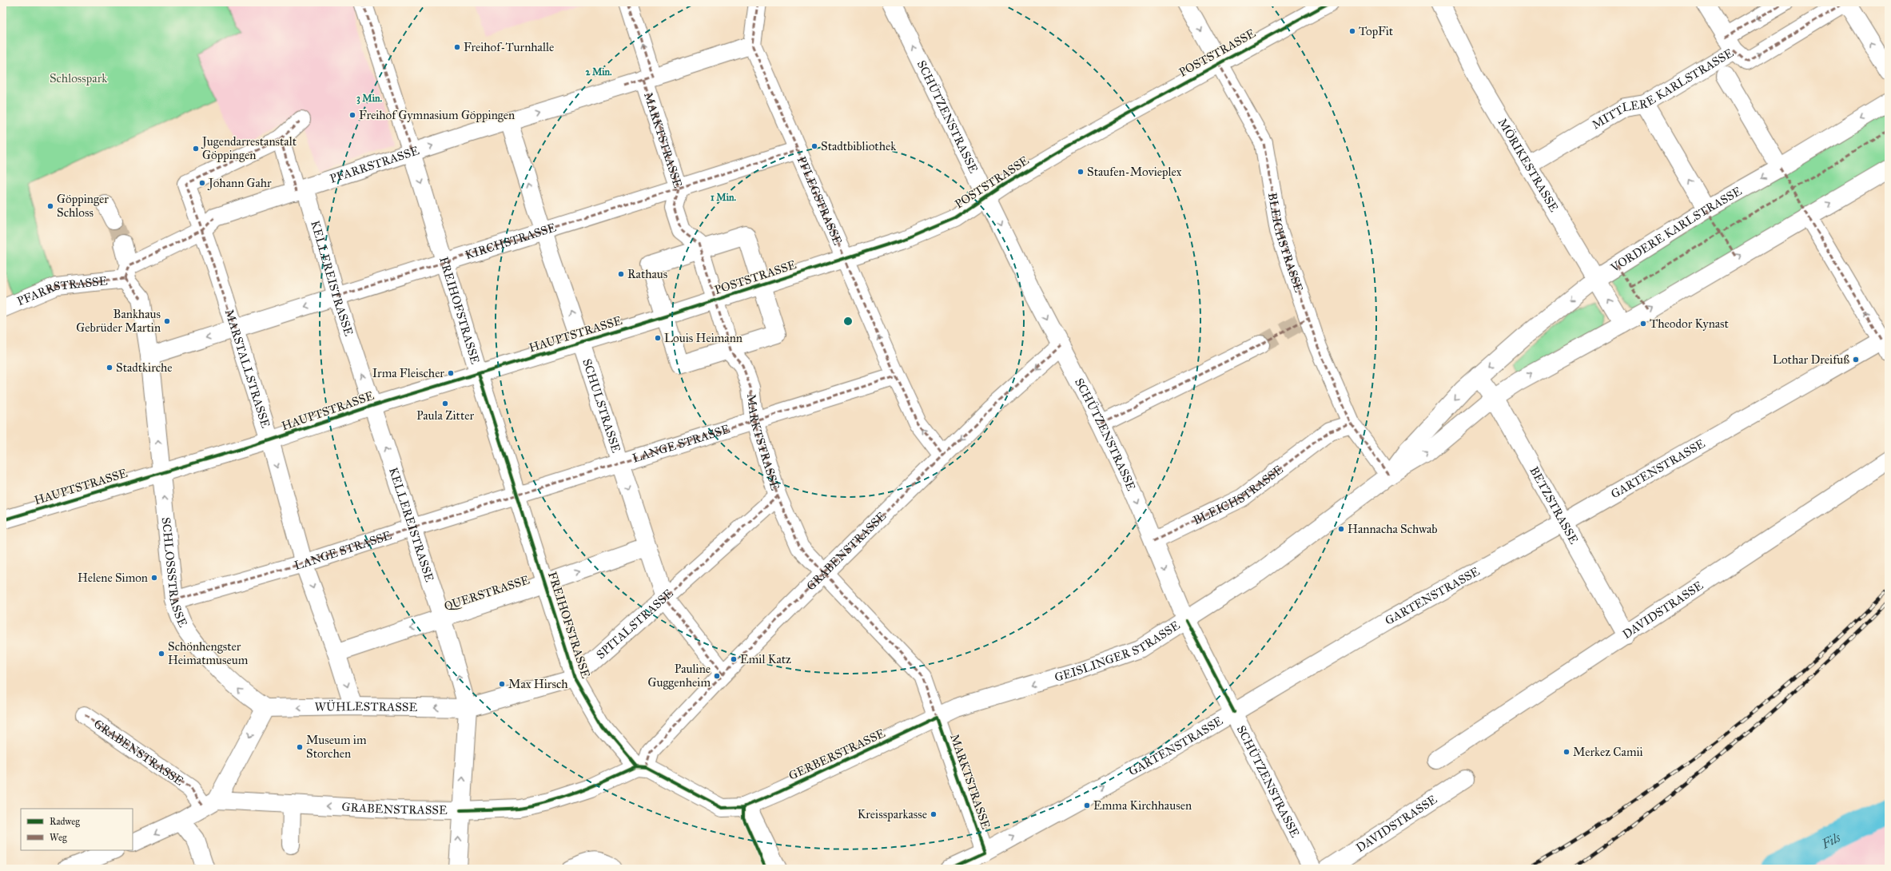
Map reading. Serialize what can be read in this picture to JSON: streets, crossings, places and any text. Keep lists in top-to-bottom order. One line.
{"streets":{"street":["POSTSTRASSE","MITTLERE KARLSTRASSE","SCHÜTZENSTRASSE","MARKTSTRASSE","PFARRSTRASSE","MÖRIKESTRASSE","PFLEGSTRASSE","VORDERE KARLSTRASSE","KIRCHSTRASSE","BLEICHSTRASSE","KELLEREISTRASSE","FREIHOFSTRASSE","HAUPTSTRASSE","MARSTALLSTRASSE","SCHULSTRASSE","LANGE STRASSE","GARTENSTRASSE","BETZSTRASSE","GRABENSTRASSE","SCHLOSSSTRASSE","QUERSTRASSE","DAVIDSTRASSE","SPITALSTRASSE","GEISLINGER STRASSE","WÜHLESTRASSE","GERBERSTRASSE"]},"crossings":[["POSTSTRASSE","SCHÜTZENSTRASSE"],["POSTSTRASSE","MARKTSTRASSE"],["POSTSTRASSE","PFLEGSTRASSE"],["POSTSTRASSE","BLEICHSTRASSE"],["POSTSTRASSE","HAUPTSTRASSE"],["MITTLERE KARLSTRASSE","MÖRIKESTRASSE"],["SCHÜTZENSTRASSE","BLEICHSTRASSE"],["SCHÜTZENSTRASSE","GARTENSTRASSE"],["SCHÜTZENSTRASSE","GRABENSTRASSE"],["SCHÜTZENSTRASSE","GEISLINGER STRASSE"],["MARKTSTRASSE","PFARRSTRASSE"],["MARKTSTRASSE","KIRCHSTRASSE"],["MARKTSTRASSE","LANGE STRASSE"],["MARKTSTRASSE","GARTENSTRASSE"],["MARKTSTRASSE","GRABENSTRASSE"],["MARKTSTRASSE","SPITALSTRASSE"],["MARKTSTRASSE","GEISLINGER STRASSE"],["MARKTSTRASSE","GERBERSTRASSE"],["PFARRSTRASSE","PFLEGSTRASSE"],["PFARRSTRASSE","KELLEREISTRASSE"],["PFARRSTRASSE","FREIHOFSTRASSE"],["PFARRSTRASSE","MARSTALLSTRASSE"],["PFARRSTRASSE","SCHULSTRASSE"],["PFARRSTRASSE","SCHLOSSSTRASSE"],["MÖRIKESTRASSE","VORDERE KARLSTRASSE"],["PFLEGSTRASSE","KIRCHSTRASSE"],["PFLEGSTRASSE","LANGE STRASSE"],["PFLEGSTRASSE","GRABENSTRASSE"],["VORDERE KARLSTRASSE","BETZSTRASSE"],["VORDERE KARLSTRASSE","GEISLINGER STRASSE"],["KIRCHSTRASSE","KELLEREISTRASSE"],["KIRCHSTRASSE","FREIHOFSTRASSE"],["KIRCHSTRASSE","MARSTALLSTRASSE"],["KIRCHSTRASSE","SCHULSTRASSE"],["KIRCHSTRASSE","SCHLOSSSTRASSE"],["BLEICHSTRASSE","GEISLINGER STRASSE"],["KELLEREISTRASSE","HAUPTSTRASSE"],["KELLEREISTRASSE","LANGE STRASSE"],["KELLEREISTRASSE","GRABENSTRASSE"],["KELLEREISTRASSE","QUERSTRASSE"],["KELLEREISTRASSE","SPITALSTRASSE"],["KELLEREISTRASSE","WÜHLESTRASSE"],["FREIHOFSTRASSE","HAUPTSTRASSE"],["FREIHOFSTRASSE","LANGE STRASSE"],["FREIHOFSTRASSE","GRABENSTRASSE"],["FREIHOFSTRASSE","QUERSTRASSE"],["FREIHOFSTRASSE","SPITALSTRASSE"],["FREIHOFSTRASSE","GERBERSTRASSE"],["HAUPTSTRASSE","MARSTALLSTRASSE"],["HAUPTSTRASSE","SCHULSTRASSE"],["HAUPTSTRASSE","SCHLOSSSTRASSE"],["MARSTALLSTRASSE","LANGE STRASSE"],["MARSTALLSTRASSE","QUERSTRASSE"],["MARSTALLSTRASSE","WÜHLESTRASSE"],["SCHULSTRASSE","LANGE STRASSE"],["SCHULSTRASSE","GRABENSTRASSE"],["SCHULSTRASSE","QUERSTRASSE"],["SCHULSTRASSE","SPITALSTRASSE"],["LANGE STRASSE","SCHLOSSSTRASSE"],["GARTENSTRASSE","BETZSTRASSE"],["BETZSTRASSE","DAVIDSTRASSE"],["BETZSTRASSE","GEISLINGER STRASSE"],["SCHLOSSSTRASSE","WÜHLESTRASSE"],["SPITALSTRASSE","WÜHLESTRASSE"],["GEISLINGER STRASSE","GERBERSTRASSE"]],"one_way":["PFLEGSTRASSE","KELLEREISTRASSE","MARSTALLSTRASSE","SCHLOSSSTRASSE","WÜHLESTRASSE"],"water":["Fils"],"parks":["Schlosspark"],"places":["TopFit","Freihof-Turnhalle","Freihof Gymnasium Göppingen","Stadtbibliothek","Jugendarrestanstalt Göppingen","Staufen-Movieplex","Johann Gahr","Göppinger Schloss","Rathaus","Bankhaus Gebrüder Martin","Theodor Kynast","Louis Heimann","Lothar Dreifuß","Stadtkirche","Irma Fleischer","Paula Zitter","Hannacha Schwab","Helene Simon","Schönhengster Heimatmuseum","Emil Katz","Pauline Guggenheim","Max Hirsch","Museum im Storchen","Merkez Camii","Emma Kirchhausen","Kreissparkasse"],"legend":["Radweg","Weg"],"rings":["2 Min.","3 Min.","1 Min."]}
